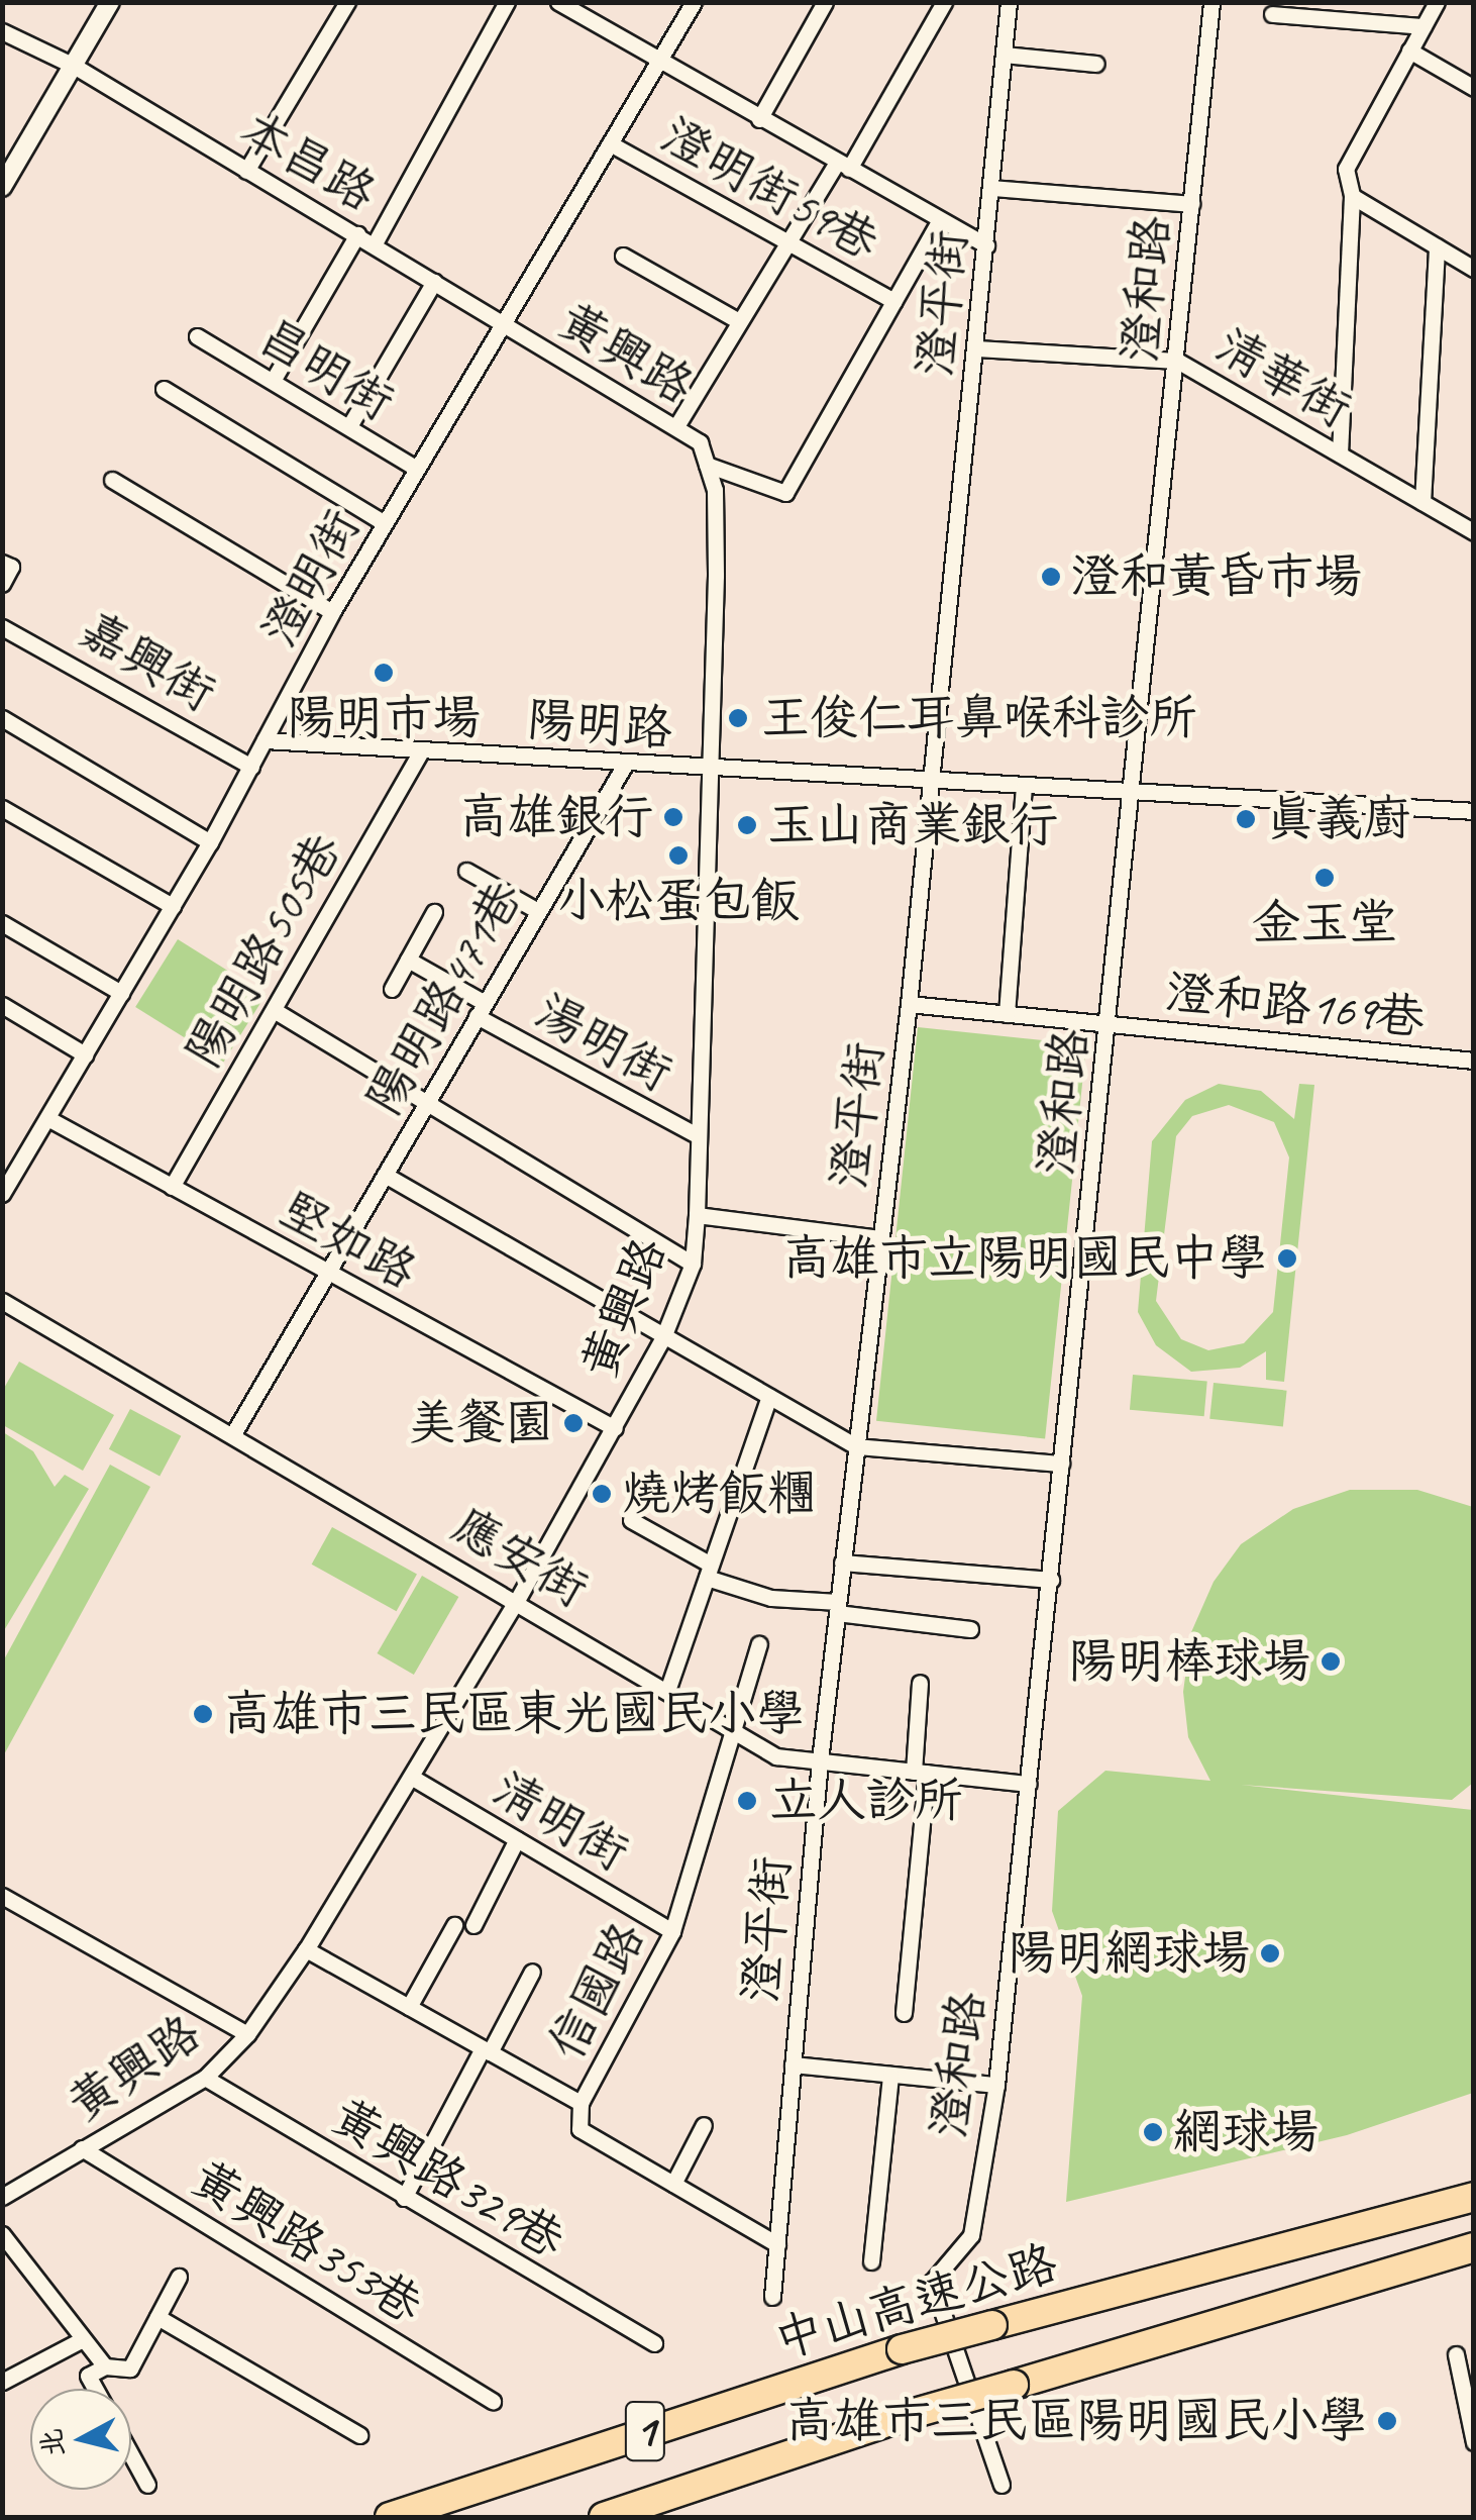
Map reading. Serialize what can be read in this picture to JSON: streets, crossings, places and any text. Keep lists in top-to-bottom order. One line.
{"streets":{"highway":["中山高速公路","1"],"street":["本昌路","澄明街59巷","澄和路","澄平街","黃興路","昌明街","清華街","澄明街","嘉興街","陽明路","陽明路505巷","陽明路471巷","澄和路169巷","湯明街","堅如路","應安街","清明街","信國路","黃興路329巷","黃興路353巷"]},"crossings":[["本昌路","黃興路"],["本昌路","澄明街"],["澄明街59巷","澄明街"],["澄和路","清華街"],["澄和路","陽明路"],["澄和路","澄和路169巷"],["澄和路","應安街"],["澄平街","清華街"],["澄平街","陽明路"],["澄平街","澄和路169巷"],["澄平街","應安街"],["黃興路","澄明街"],["黃興路","陽明路"],["黃興路","湯明街"],["黃興路","堅如路"],["黃興路","應安街"],["黃興路","清明街"],["黃興路","信國路"],["黃興路","黃興路329巷"],["黃興路","黃興路353巷"],["昌明街","澄明街"],["澄明街","嘉興街"],["澄明街","陽明路"],["澄明街","堅如路"],["陽明路","陽明路505巷"],["陽明路","陽明路471巷"],["陽明路505巷","堅如路"],["陽明路471巷","湯明街"],["陽明路471巷","堅如路"],["陽明路471巷","應安街"],["應安街","信國路"],["清明街","信國路"]],"places":["澄和黃昏市場","陽明市場","王俊仁耳鼻喉科診所","高雄銀行","真義廚","玉山商業銀行","小松蛋包飯","金玉堂","高雄市立陽明國民中學","美餐園","燒烤飯糰","陽明棒球場","高雄市三民區東光國民小學","立人診所","陽明網球場","網球場","高雄市三民區陽明國民小學"],"north":"left"}
